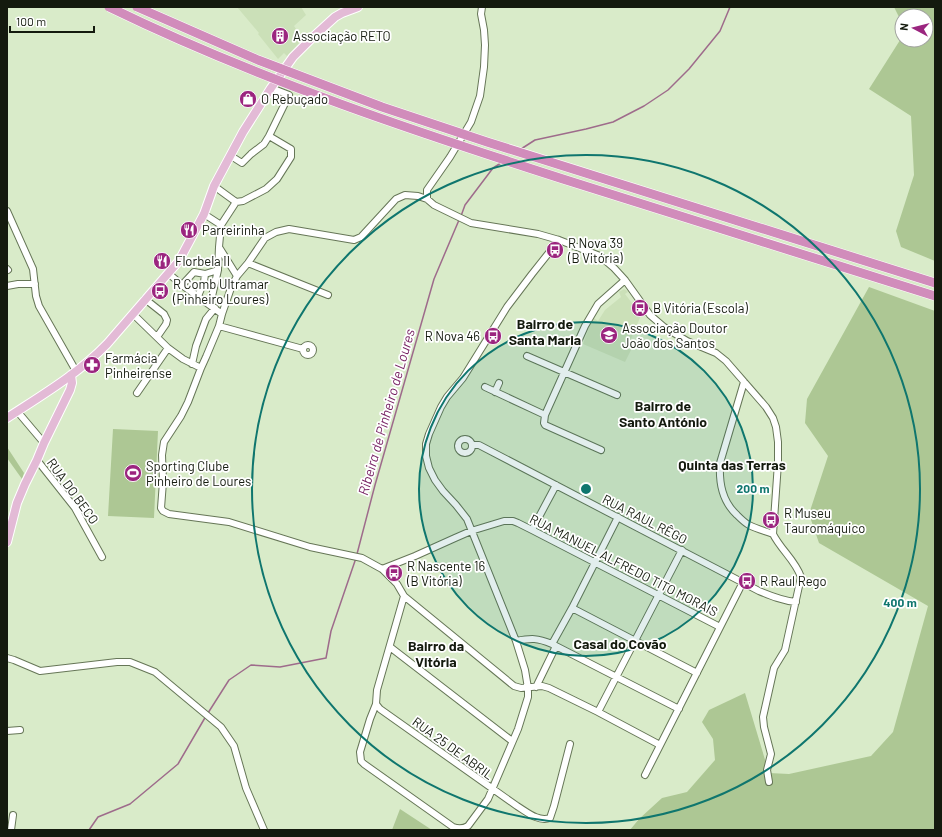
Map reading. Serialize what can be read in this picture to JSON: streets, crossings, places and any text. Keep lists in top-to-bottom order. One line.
{"streets":{"street":["RUA DO BECO","RUA RAUL RÊGO","RUA MANUEL ALFREDO TITO MORAIS","RUA 25 DE ABRIL"]},"districts":["Bairro de Santa Maria","Bairro de Santo António","Quinta das Terras","Casal do Covão","Bairro da Vitória"],"water":["Ribeira de Pinheiro de Loures"],"places":{"building":["Associação RETO"],"shop":["O Rebuçado"],"restaurant":["Parreirinha","Florbela II"],"bus stop":["R Nova 39 (B Vitória)","R Comb Ultramar (Pinheiro Loures)","B Vitória (Escola)","R Nova 46","R Museu Tauromáquico","R Nascente 16 (B Vitória)","R Raul Rego"],"school or university":["Associação Doutor João dos Santos"],"pharmacy":["Farmácia Pinheirense"],"sports":["Sporting Clube Pinheiro de Loures"]},"scale_bar":"100 m","north":"left","rings":["200 m","400 m"]}
